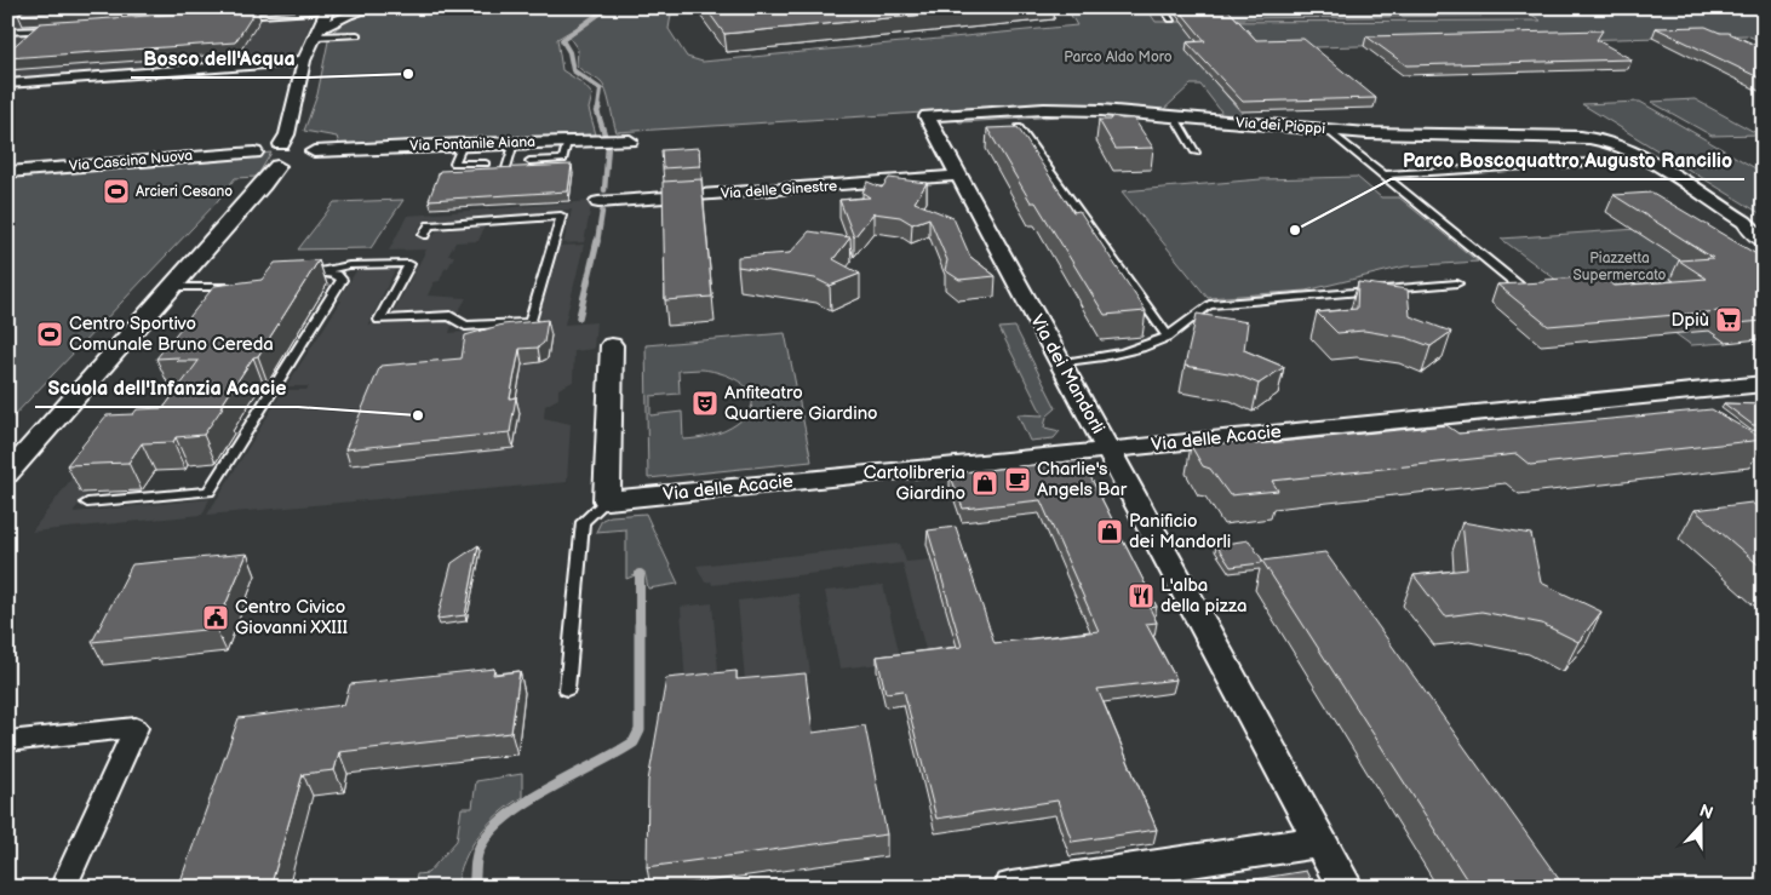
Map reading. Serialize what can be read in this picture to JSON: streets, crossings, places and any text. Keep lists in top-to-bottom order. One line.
{"streets":{"street":["Via dei Pioppi","Via Fontanile Aiana","Via Cascina Nuova","Via delle Ginestre","Via dei Mandorli","Via delle Acacie"]},"crossings":[["Via dei Pioppi","Via dei Mandorli"],["Via delle Ginestre","Via dei Mandorli"],["Via dei Mandorli","Via delle Acacie"]],"parks":["Parco Aldo Moro","Piazzetta Supermercato"],"places":{"other":["Bosco dell'Acqua","Parco Boscoquattro Augusto Rancilio","Scuola dell'Infanzia Acacie"],"sports":["Arcieri Cesano","Centro Sportivo Comunale Bruno Cereda"],"supermarket":["Dpiù"],"theatre":["Anfiteatro Quartiere Giardino"],"cafe":["Charlie's Angels Bar"],"shop":["Cartolibreria Giardino","Panificio dei Mandorli"],"restaurant":["L'alba della pizza"],"public building":["Centro Civico Giovanni XXIII"]},"north":"top"}
